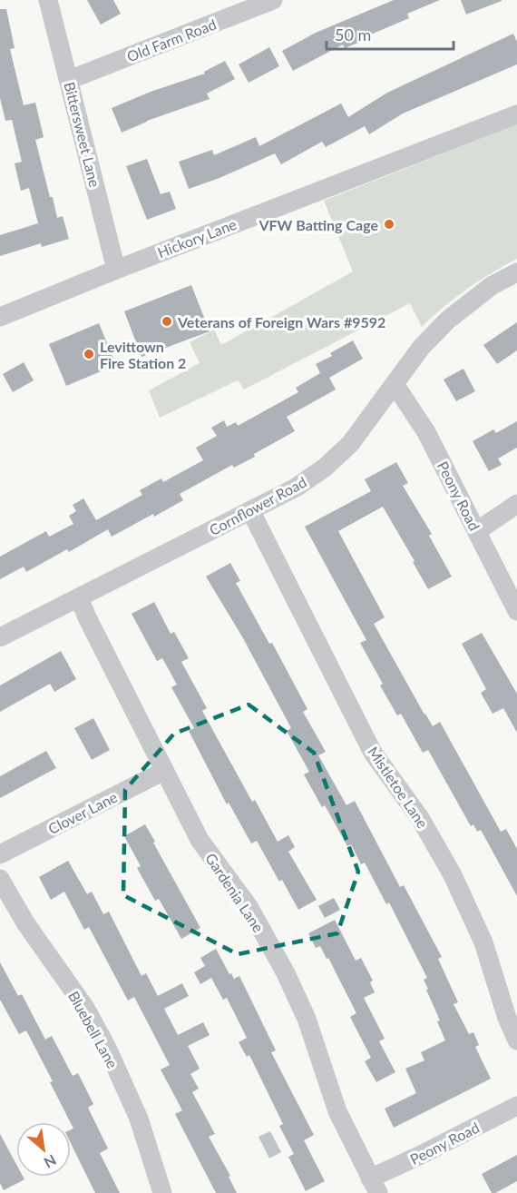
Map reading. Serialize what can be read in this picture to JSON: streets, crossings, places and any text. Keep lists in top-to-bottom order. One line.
{"streets":{"street":["Old Farm Road","Bittersweet Lane","Hickory Lane","Peony Road","Cornflower Road","Mistletoe Lane","Clover Lane","Gardenia Lane","Bluebell Lane"]},"crossings":[["Old Farm Road","Bittersweet Lane"],["Bittersweet Lane","Hickory Lane"],["Peony Road","Cornflower Road"],["Peony Road","Gardenia Lane"],["Cornflower Road","Mistletoe Lane"],["Cornflower Road","Gardenia Lane"],["Clover Lane","Gardenia Lane"]],"places":["VFW Batting Cage","Veterans of Foreign Wars #9592","Levittown Fire Station 2"],"scale_bar":"50 m","north":"bottom right"}
